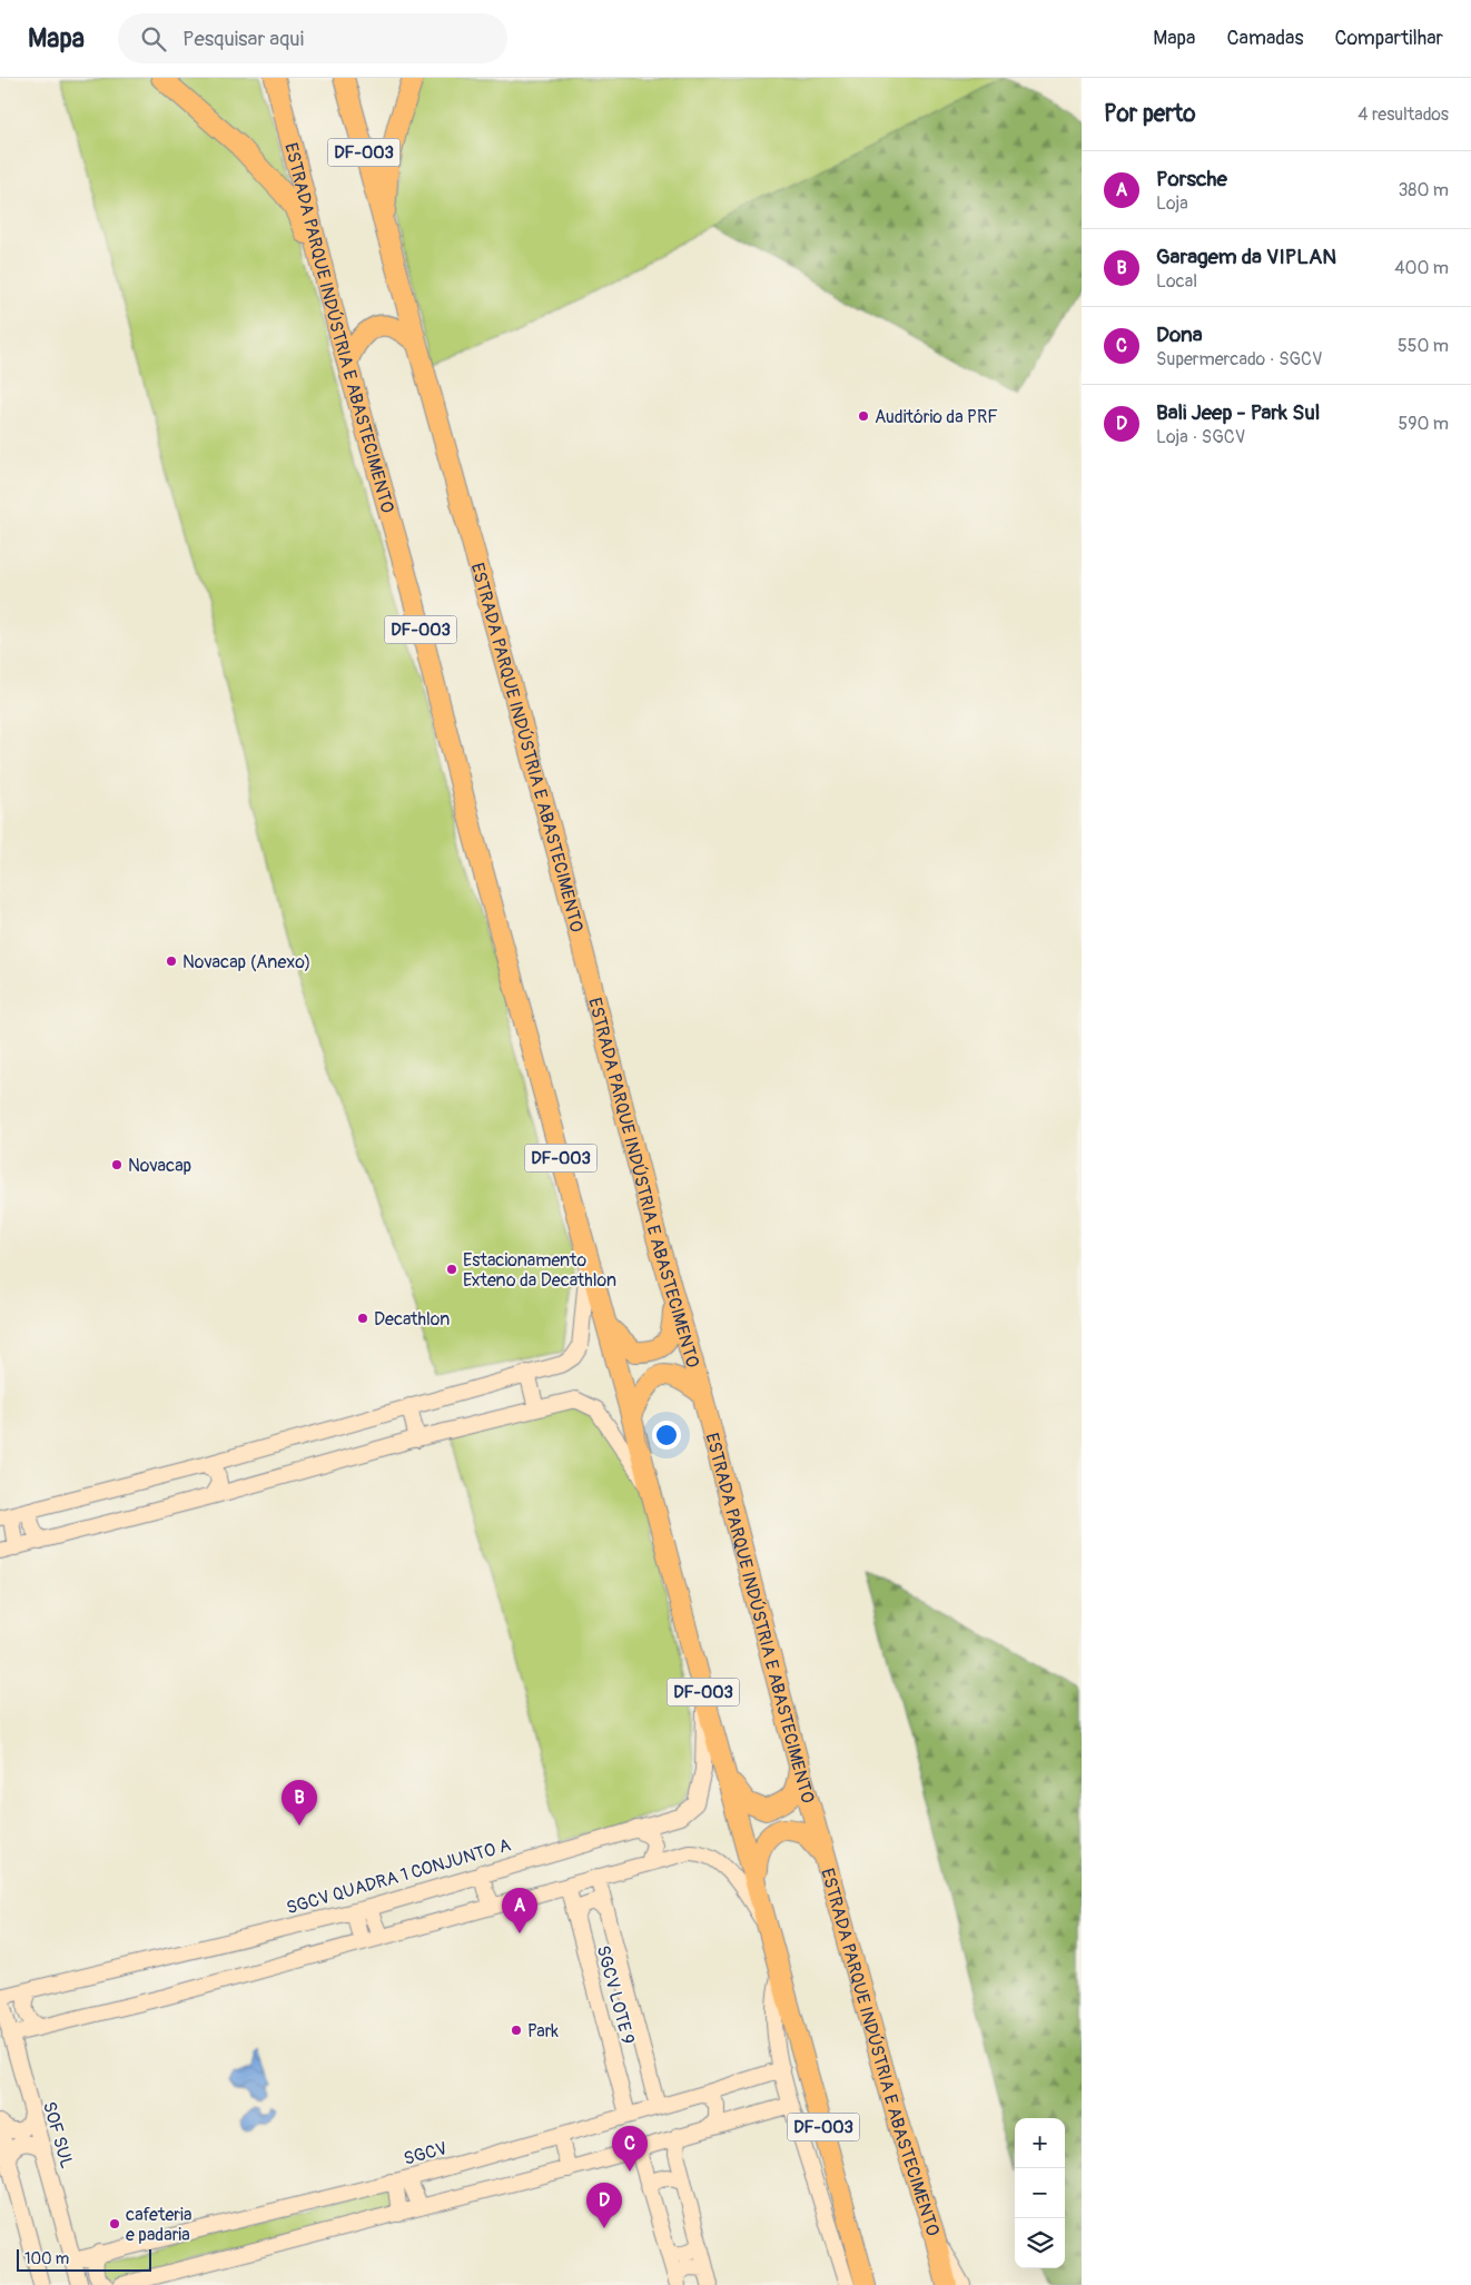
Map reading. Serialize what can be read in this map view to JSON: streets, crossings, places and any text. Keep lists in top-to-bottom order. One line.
{"streets":{"highway":["DF-003","ESTRADA PARQUE INDÚSTRIA E ABASTECIMENTO"],"street":["SGCV QUADRA 1 CONJUNTO A","SGCV LOTE 9","SOF SUL","SGCV"]},"crossings":[["ESTRADA PARQUE INDÚSTRIA E ABASTECIMENTO","SGCV QUADRA 1 CONJUNTO A"],["SGCV QUADRA 1 CONJUNTO A","SOF SUL"],["SGCV LOTE 9","SGCV"],["SOF SUL","SGCV"]],"places":["Auditório da PRF","Novacap (Anexo)","Novacap","Estacionamento Exteno da Decathlon","Decathlon","Park","cafeteria e padaria"],"scale_bar":"100 m","page":{"header":"Mapa","search":"Pesquisar aqui","nav":["Mapa","Camadas","Compartilhar"],"heading":["Por perto","4 resultados"],"list":[{"mark":"A","name":"Porsche","note":"Loja","value":"380 m"},{"mark":"B","name":"Garagem da VIPLAN","note":"Local","value":"400 m"},{"mark":"C","name":"Dona","note":"Supermercado · SGCV","value":"550 m"},{"mark":"D","name":"Bali Jeep - Park Sul","note":"Loja · SGCV","value":"590 m"}],"pins":["B","A","C","D"],"map_buttons":["+","−"],"scale":"100 m"}}
